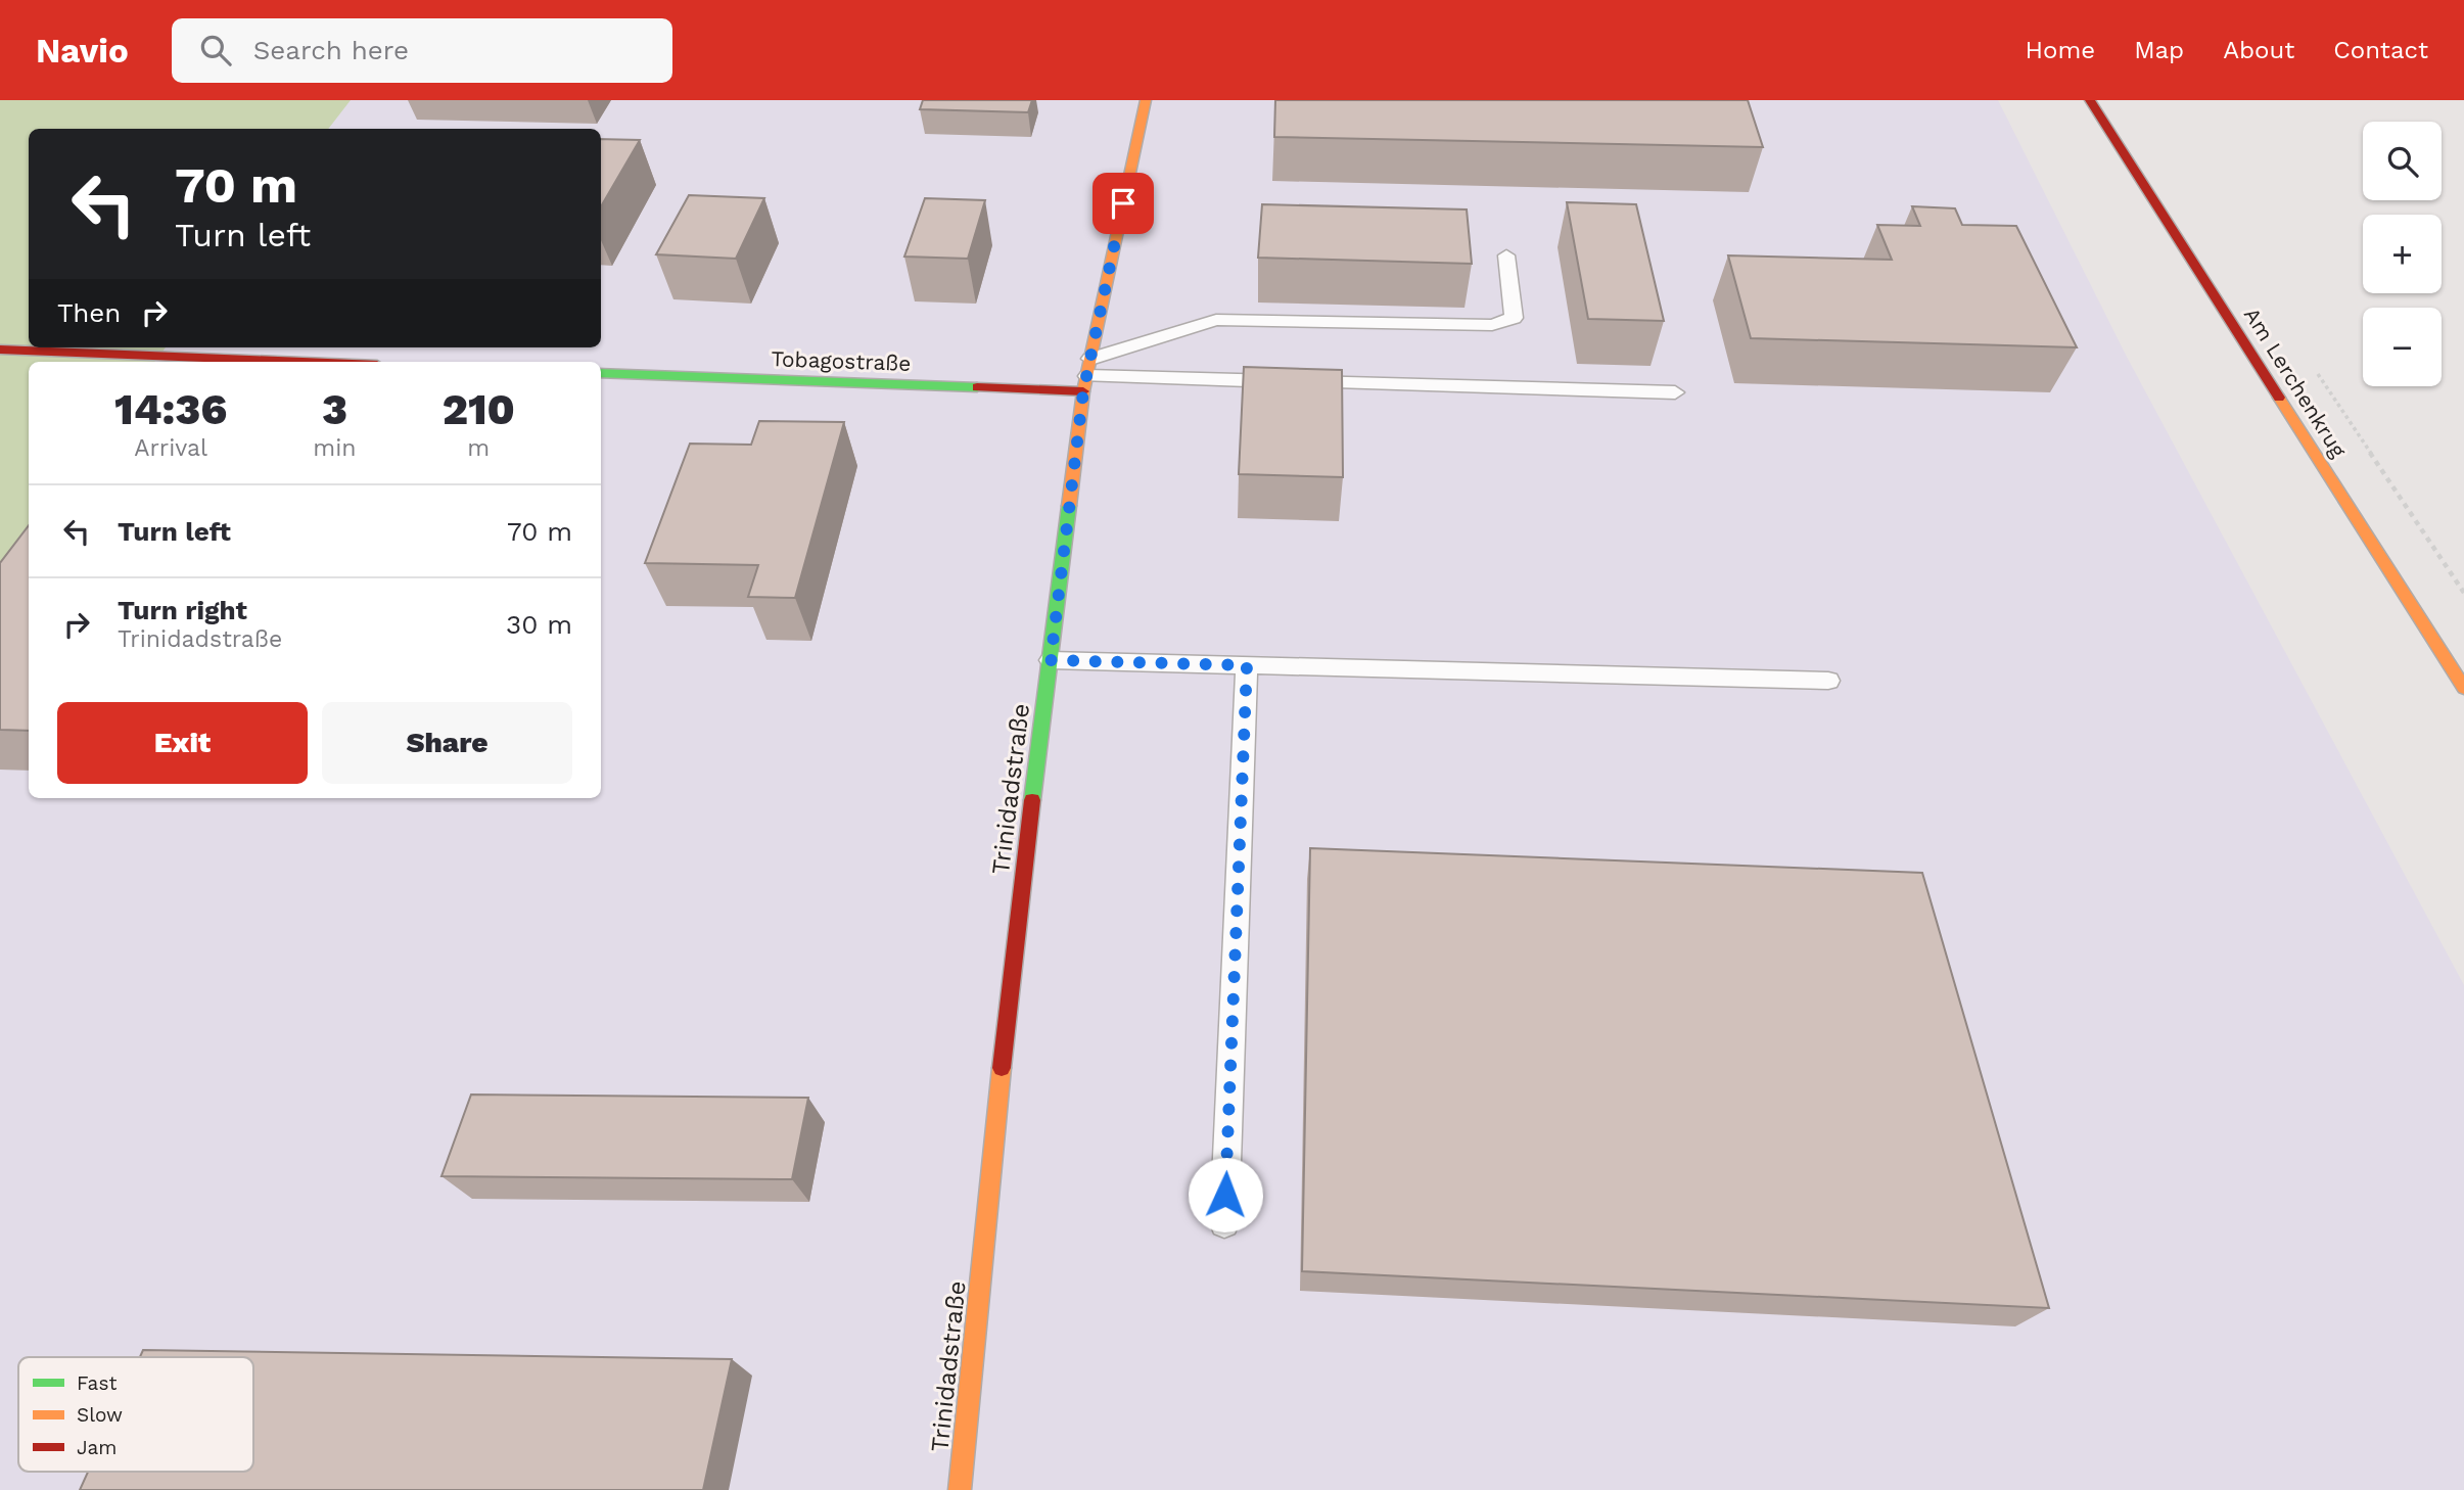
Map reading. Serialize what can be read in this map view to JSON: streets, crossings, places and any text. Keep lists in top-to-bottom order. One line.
{"streets":{"street":["Tobagostraße","Am Lerchenkrug","Trinidadstraße"]},"crossings":[["Tobagostraße","Trinidadstraße"]],"legend":["Fast","Slow","Jam"],"page":{"header":"Navio","search":"Search here","nav":["Home","Map","About","Contact"],"map_buttons":["+","−"],"turn":["70 m","Turn left"],"then":"Then","eta":["14:36","Arrival","3","min","210","m"],"list":[{"name":"Turn left","value":"70 m"},{"name":"Turn right","note":"Trinidadstraße","value":"30 m"}],"buttons":["Exit","Share"]}}
